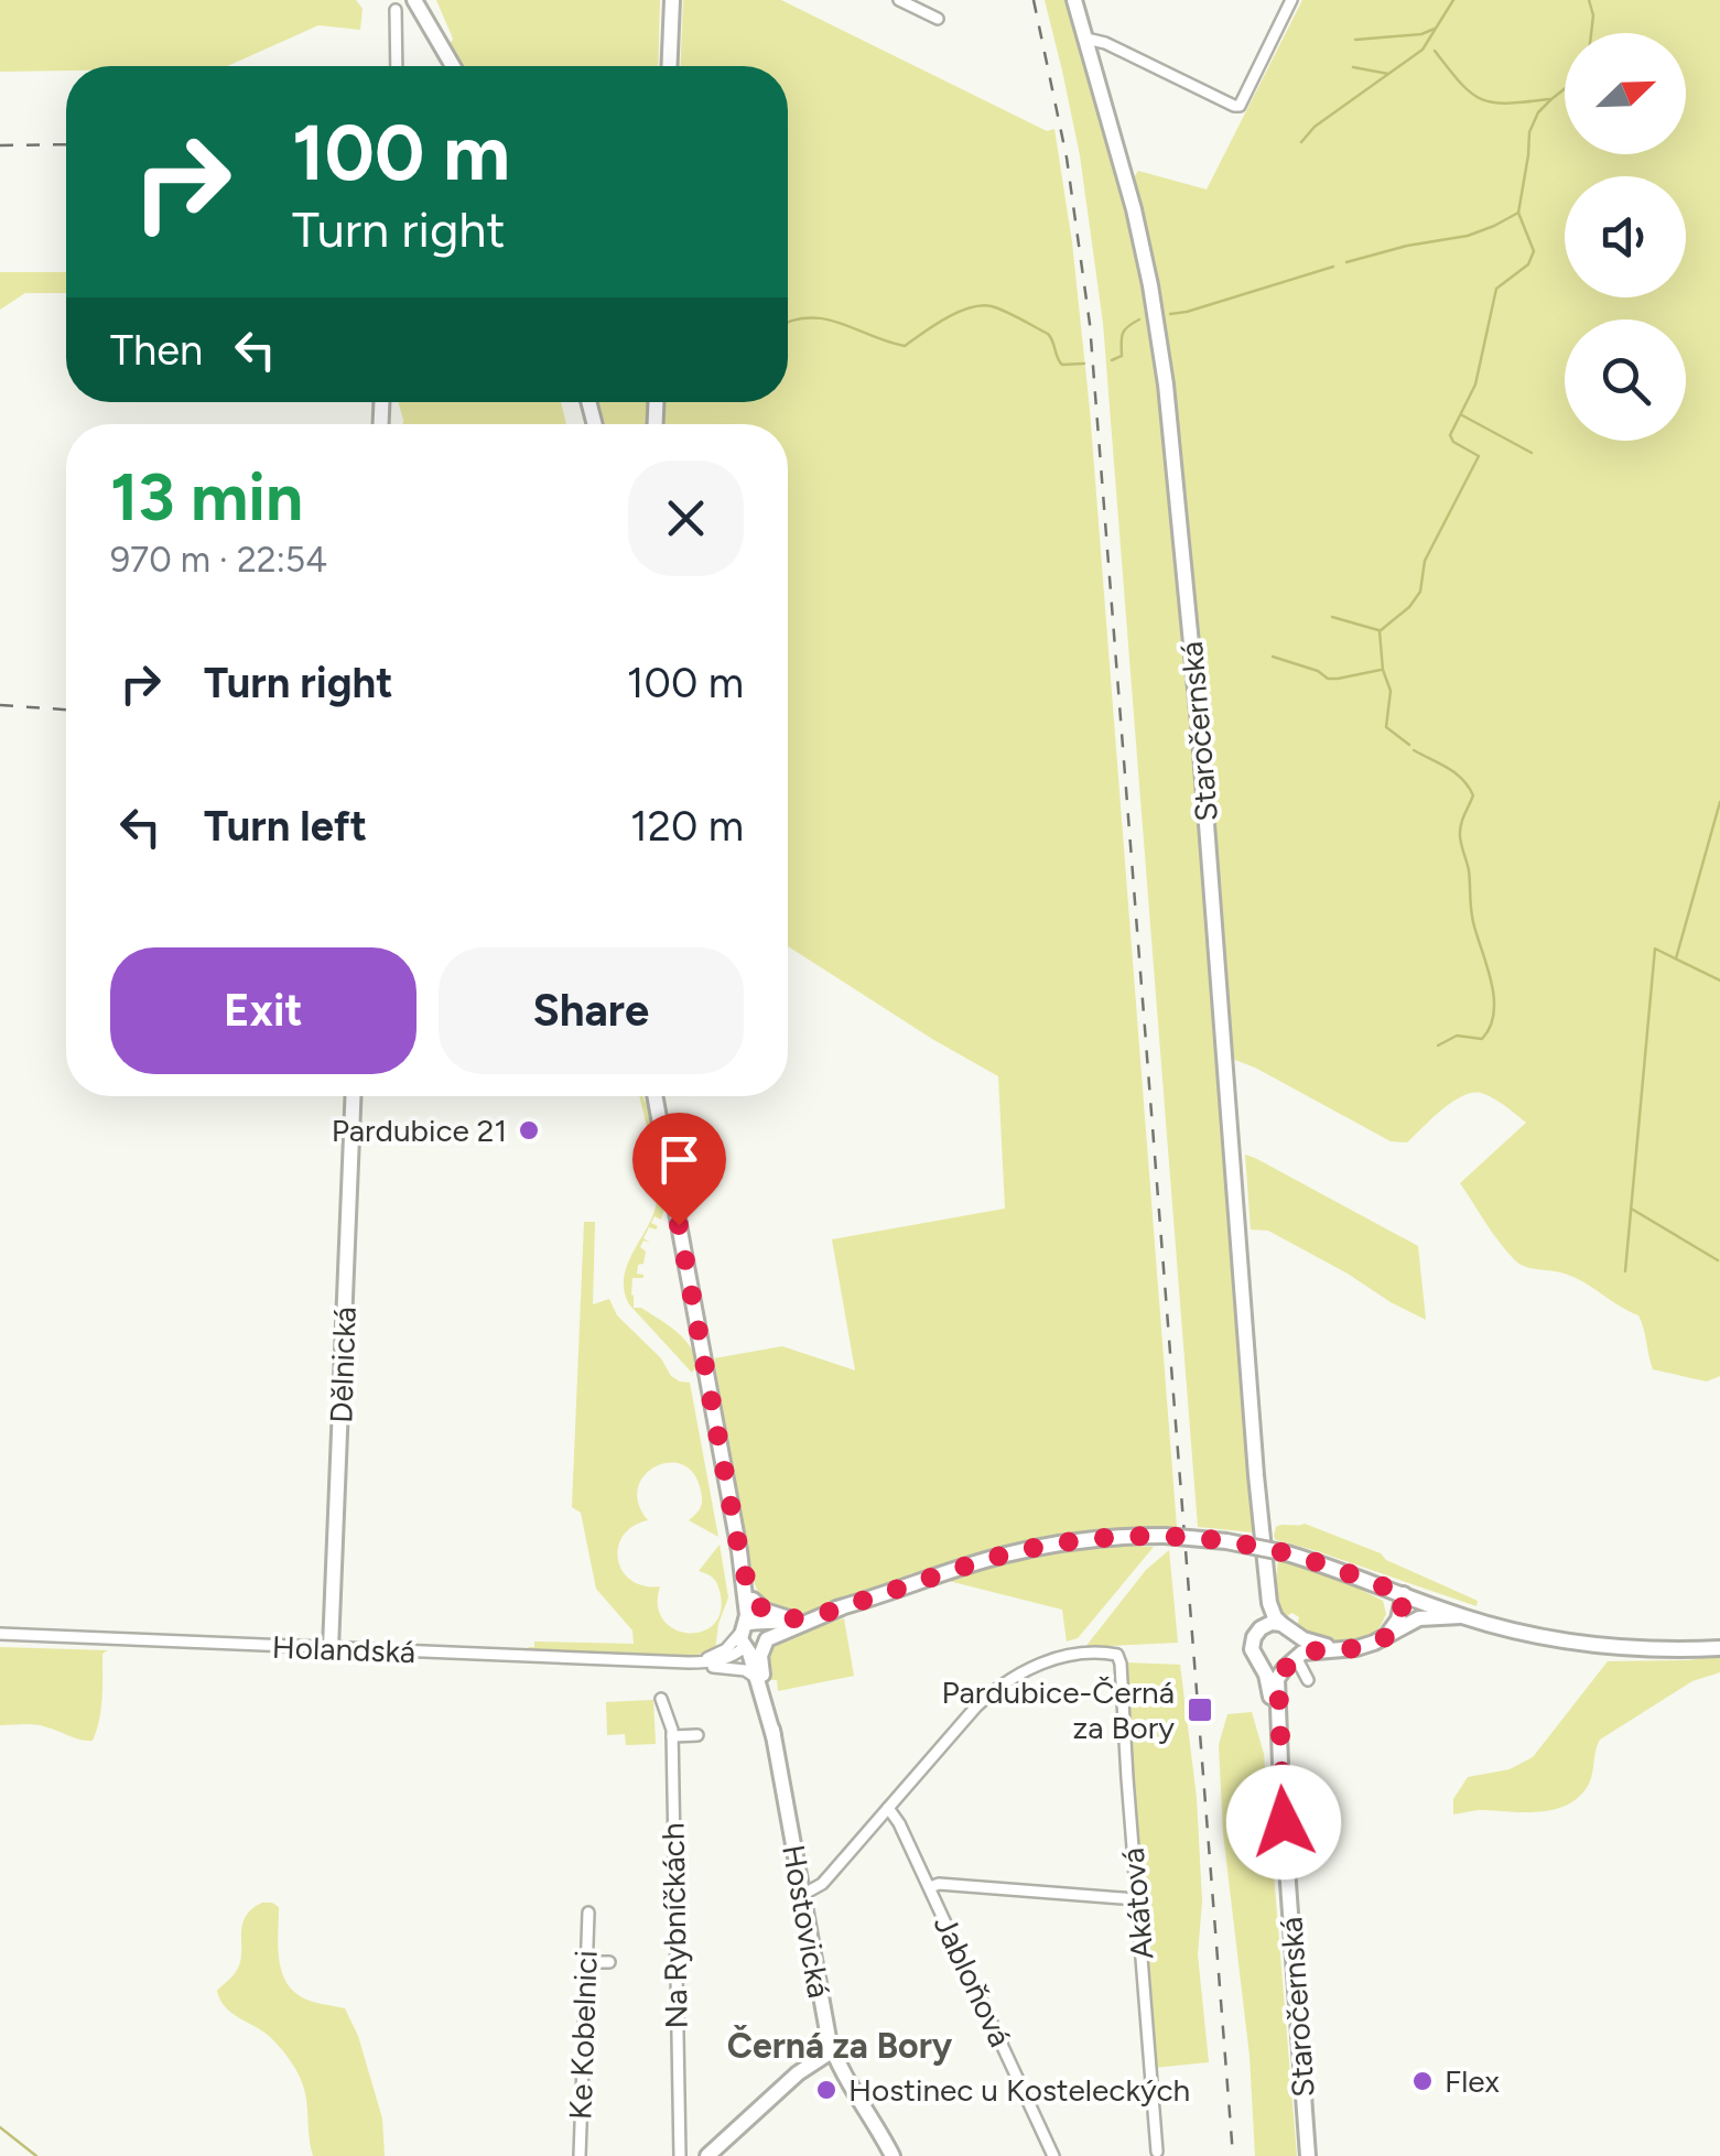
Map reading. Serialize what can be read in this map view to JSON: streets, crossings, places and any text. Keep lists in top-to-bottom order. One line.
{"streets":{"main road":["Staročernská","Dělnická","Hostovická"],"street":["Holandská","Akátová","Na Rybníčkách","Jabloňová","Ke Kobelnici"]},"crossings":[["Dělnická","Holandská"],["Holandská","Hostovická"],["Akátová","Jabloňová"]],"districts":["Černá za Bory"],"places":{"other":["Pardubice 21","Flex","Hostinec u Kosteleckých"],"transit":["Pardubice-Černá za Bory"]},"north":"top right","page":{"turn":["100 m","Turn right"],"then":"Then","heading":["13 min","970 m · 22:54"],"list":[{"name":"Turn right","value":"100 m"},{"name":"Turn left","value":"120 m"}],"buttons":["Exit","Share"]}}
